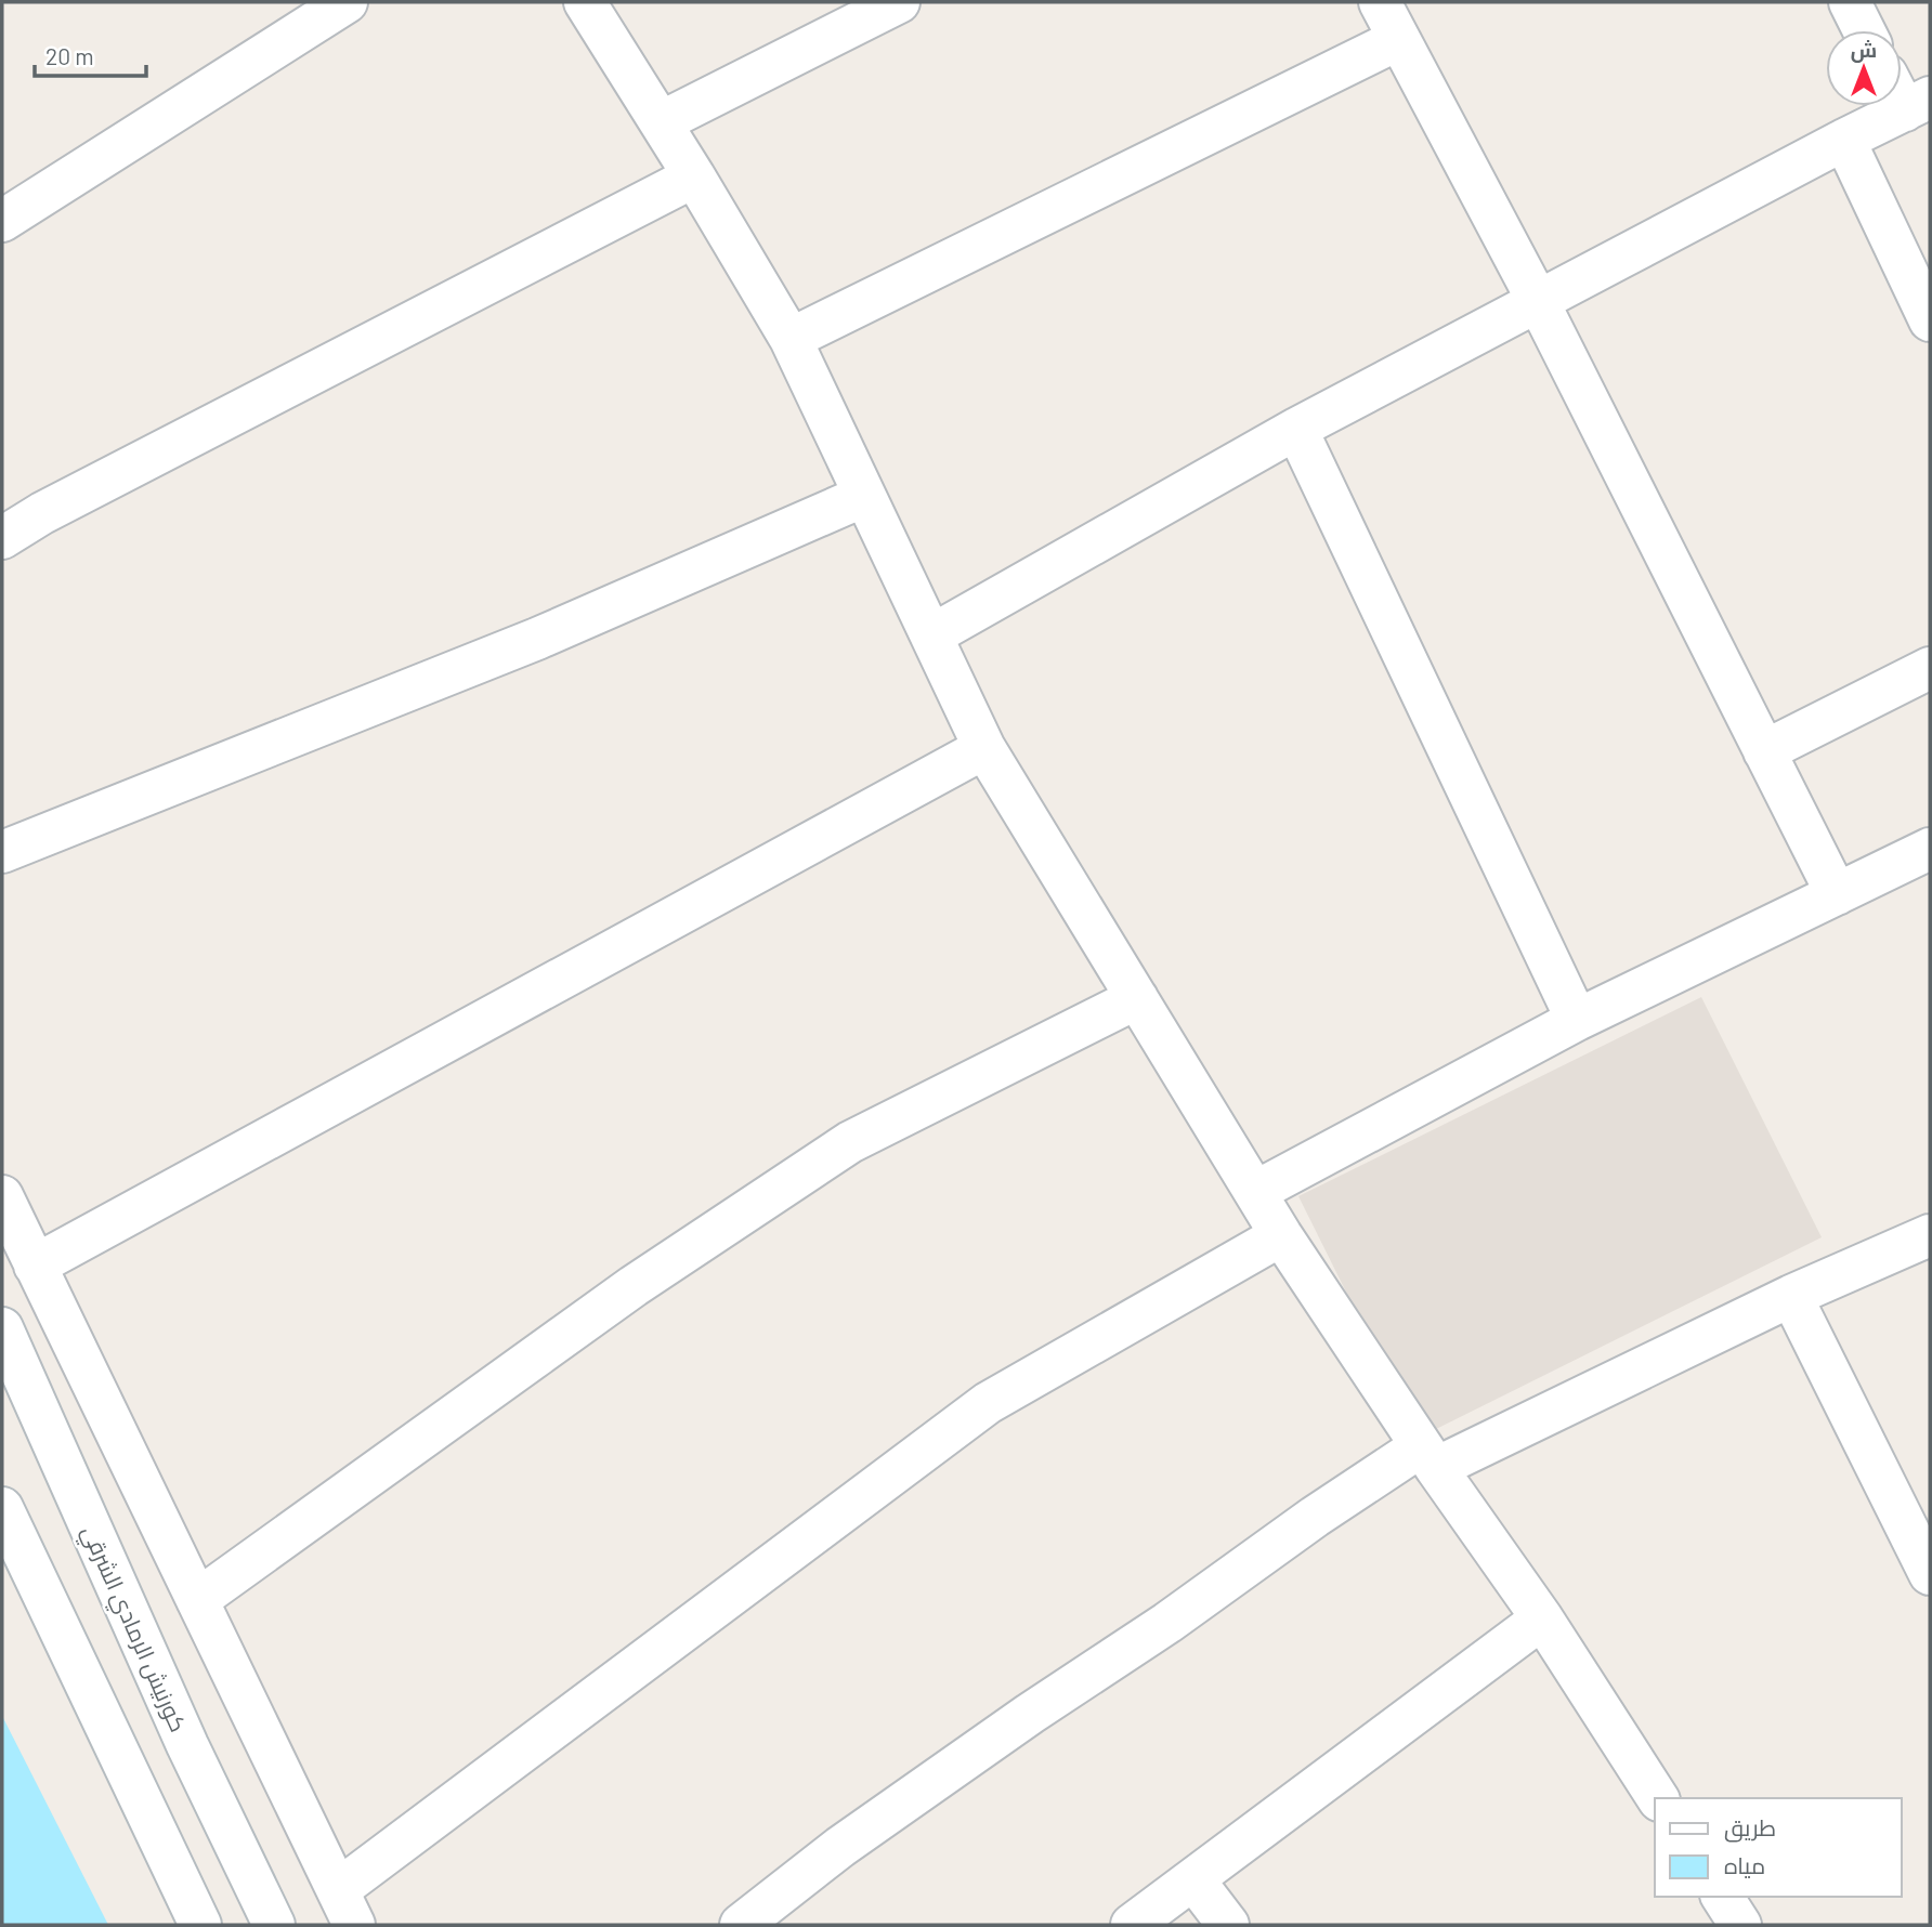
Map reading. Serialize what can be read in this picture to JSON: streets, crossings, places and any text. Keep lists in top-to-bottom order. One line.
{"streets":{"street":["كورنيش الرمادي الشرقي"]},"legend":["طريق","مياه"],"scale_bar":"20 m","north":"top"}
